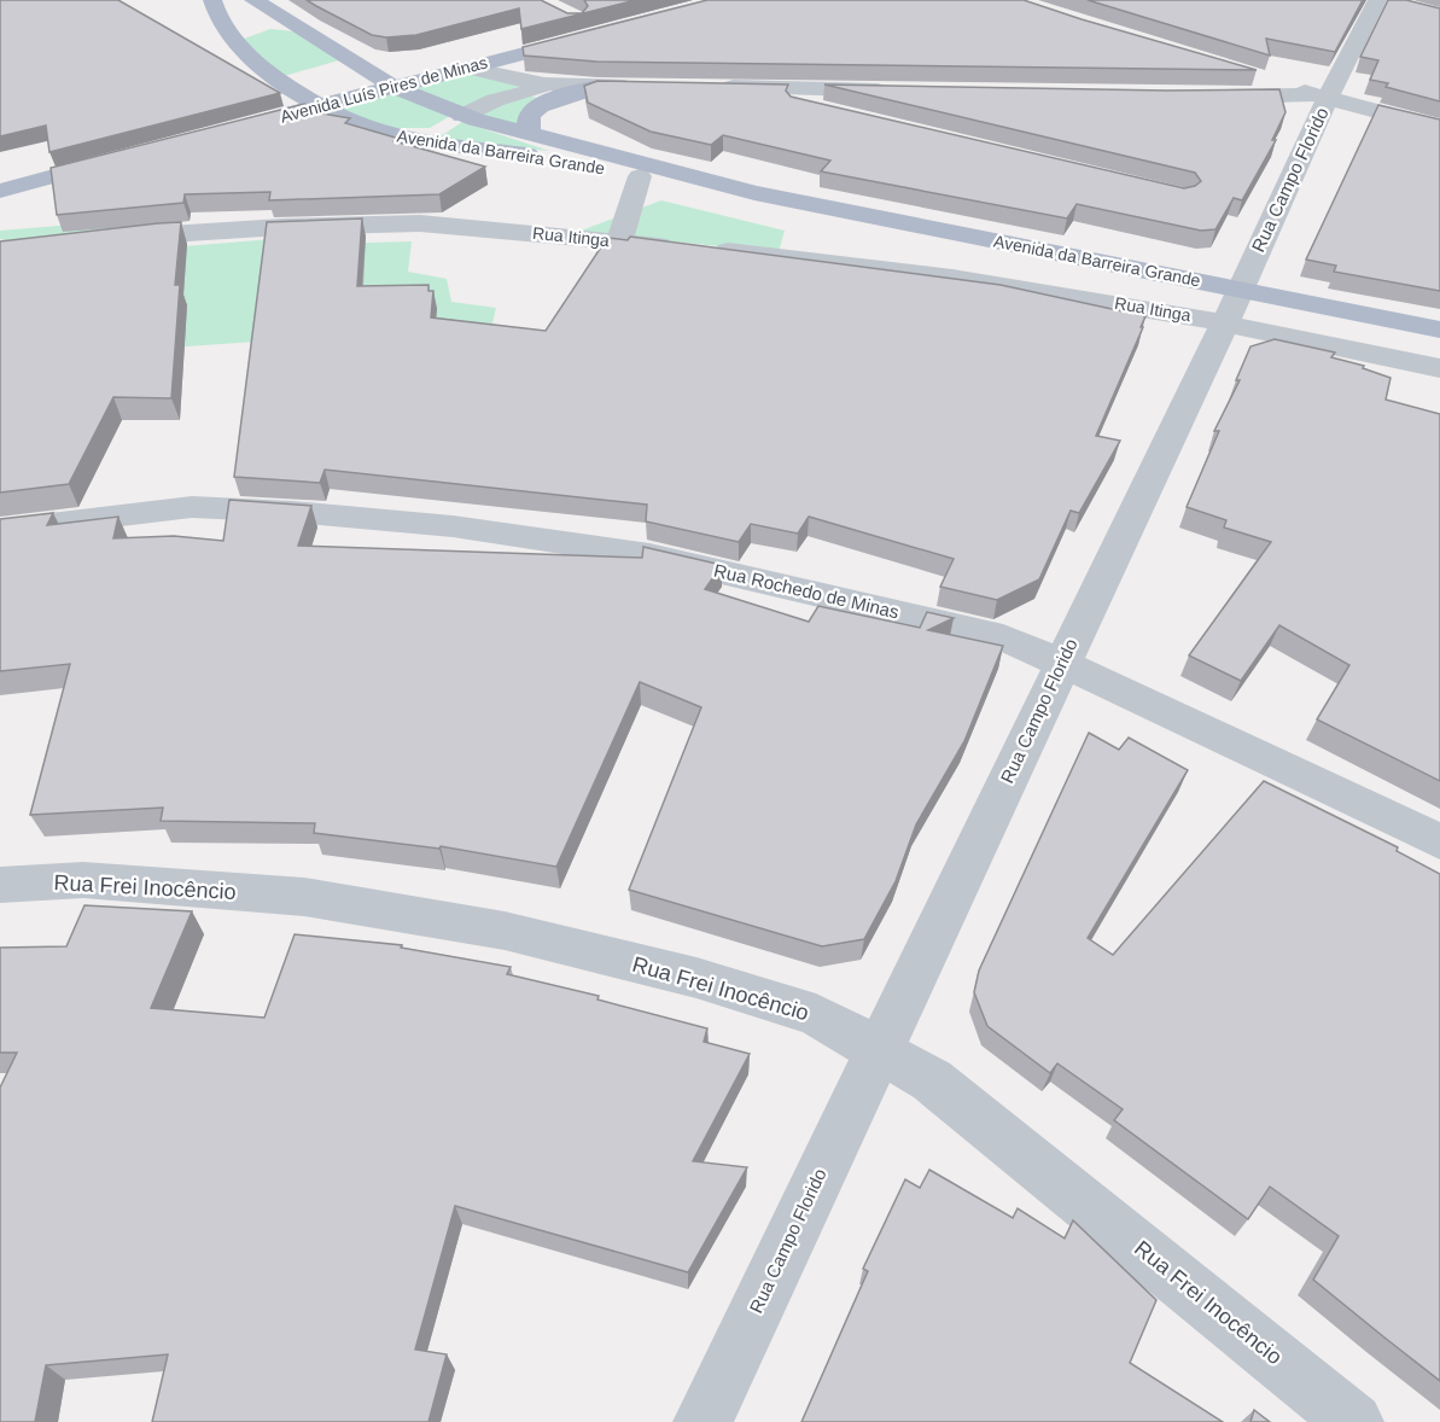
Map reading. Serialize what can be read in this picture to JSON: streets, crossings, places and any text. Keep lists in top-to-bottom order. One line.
{"streets":{"main road":["Avenida Luís Pires de Minas","Avenida da Barreira Grande"],"street":["Rua Campo Florido","Rua Itinga","Rua Rochedo de Minas","Rua Frei Inocêncio"]},"crossings":[["Avenida Luís Pires de Minas","Avenida da Barreira Grande"],["Avenida da Barreira Grande","Rua Campo Florido"],["Rua Campo Florido","Rua Itinga"],["Rua Campo Florido","Rua Rochedo de Minas"],["Rua Campo Florido","Rua Frei Inocêncio"]]}
